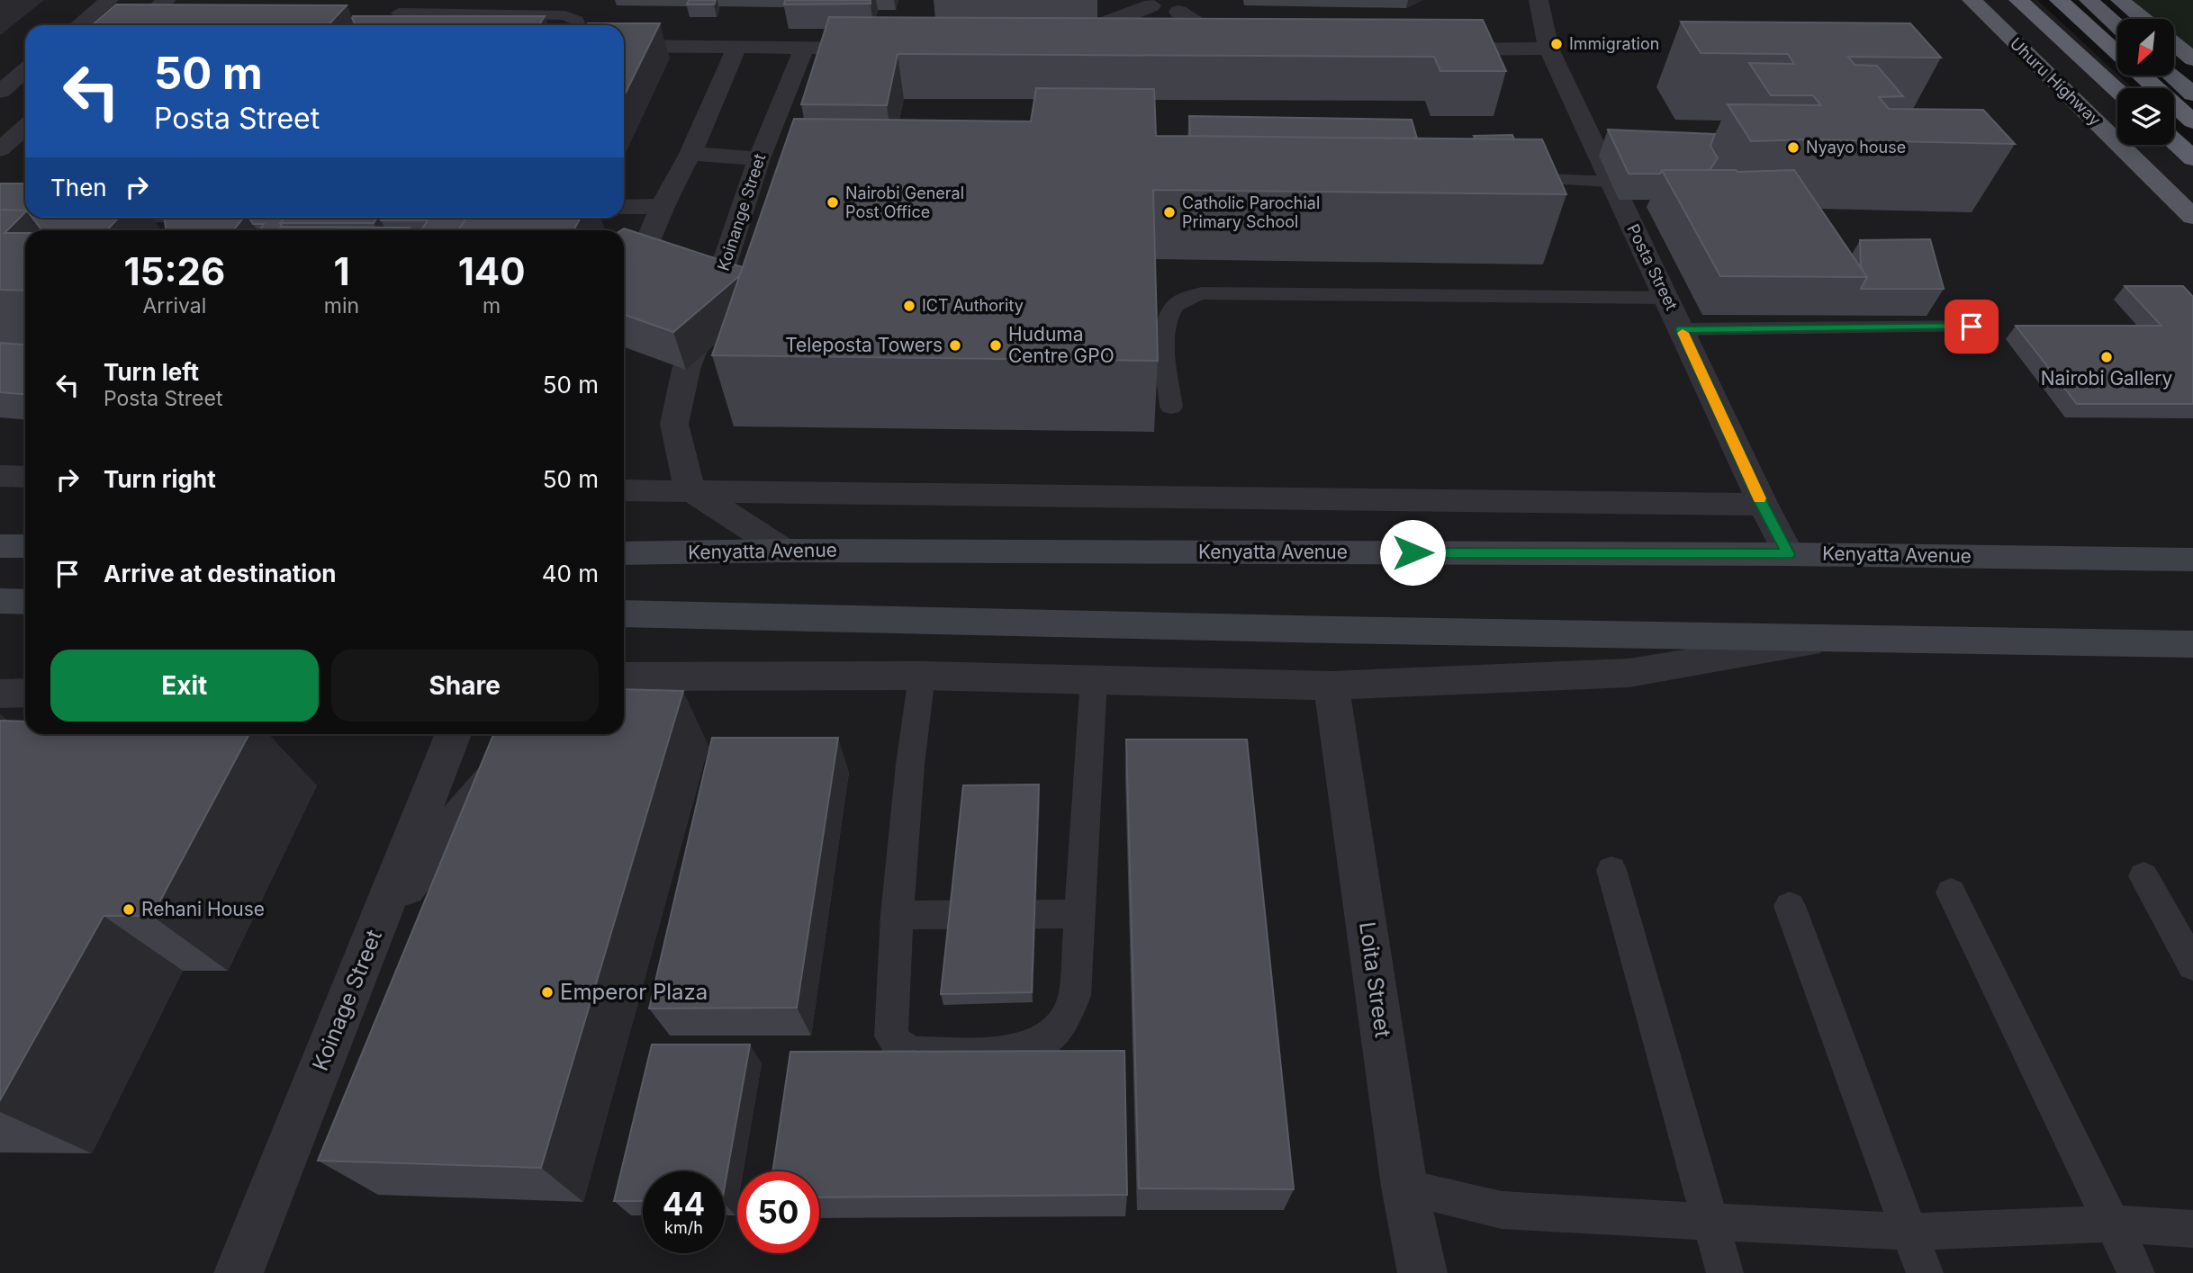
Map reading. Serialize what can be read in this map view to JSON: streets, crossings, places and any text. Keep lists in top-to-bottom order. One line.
{"streets":{"highway":["Uhuru Highway"],"main road":["Kenyatta Avenue"],"street":["Koinange Street","Posta Street","Loita Street","Koinage Street"]},"crossings":[["Posta Street","Kenyatta Avenue"]],"places":["Immigration","Nyayo house","Nairobi General Post Office","Catholic Parochial Primary School","ICT Authority","Teleposta Towers","Huduma Centre GPO","Nairobi Gallery","Rehani House","Emperor Plaza"],"north":"bottom left","page":{"turn":["50 m","Posta Street"],"then":"Then","eta":["15:26","Arrival","1","min","140","m"],"list":[{"name":"Turn left","note":"Posta Street","value":"50 m"},{"name":"Turn right","value":"50 m"},{"name":"Arrive at destination","value":"40 m"}],"buttons":["Exit","Share"],"speed":"44 km/h","limit":"50"}}
